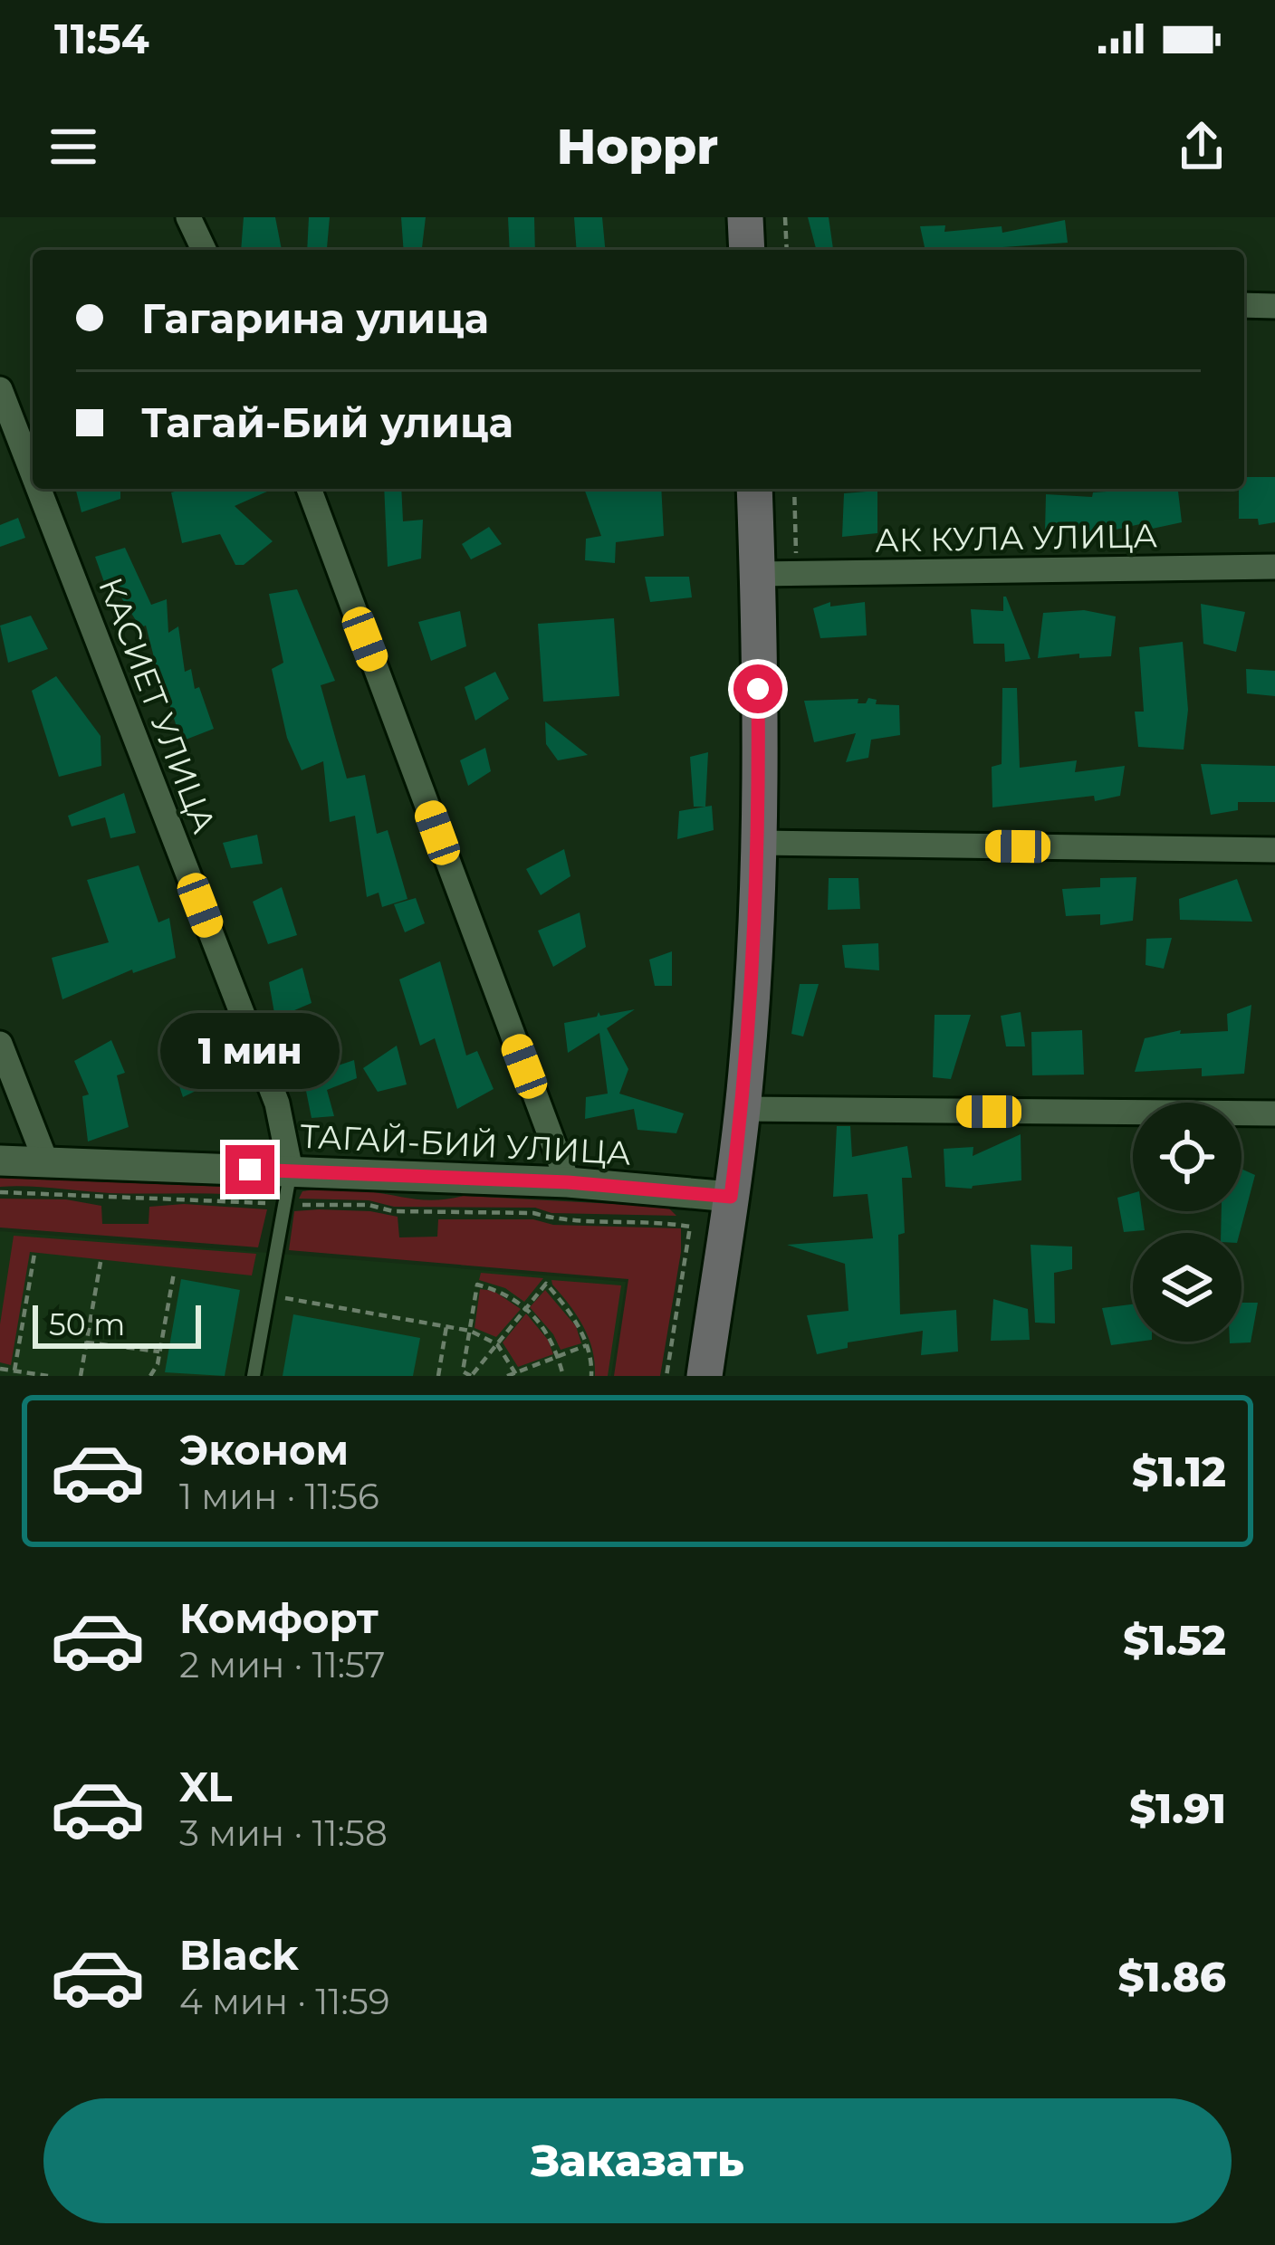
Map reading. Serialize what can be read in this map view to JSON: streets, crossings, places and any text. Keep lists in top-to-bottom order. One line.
{"streets":{"street":["АК КУЛА УЛИЦА","КАСИЕТ УЛИЦА","ТАГАЙ-БИЙ УЛИЦА"]},"crossings":[["КАСИЕТ УЛИЦА","ТАГАЙ-БИЙ УЛИЦА"]],"scale_bar":"50 m","page":{"status":"11:54","header":"Hoppr","banner":["Гагарина улица","Тагай-Бий улица"],"bubble":"1 мин","scale":"50 m","list":[{"name":"Эконом","note":"1 мин · 11:56","value":"$1.12"},{"name":"Комфорт","note":"2 мин · 11:57","value":"$1.52"},{"name":"XL","note":"3 мин · 11:58","value":"$1.91"},{"name":"Black","note":"4 мин · 11:59","value":"$1.86"}],"buttons":"Заказать"}}
